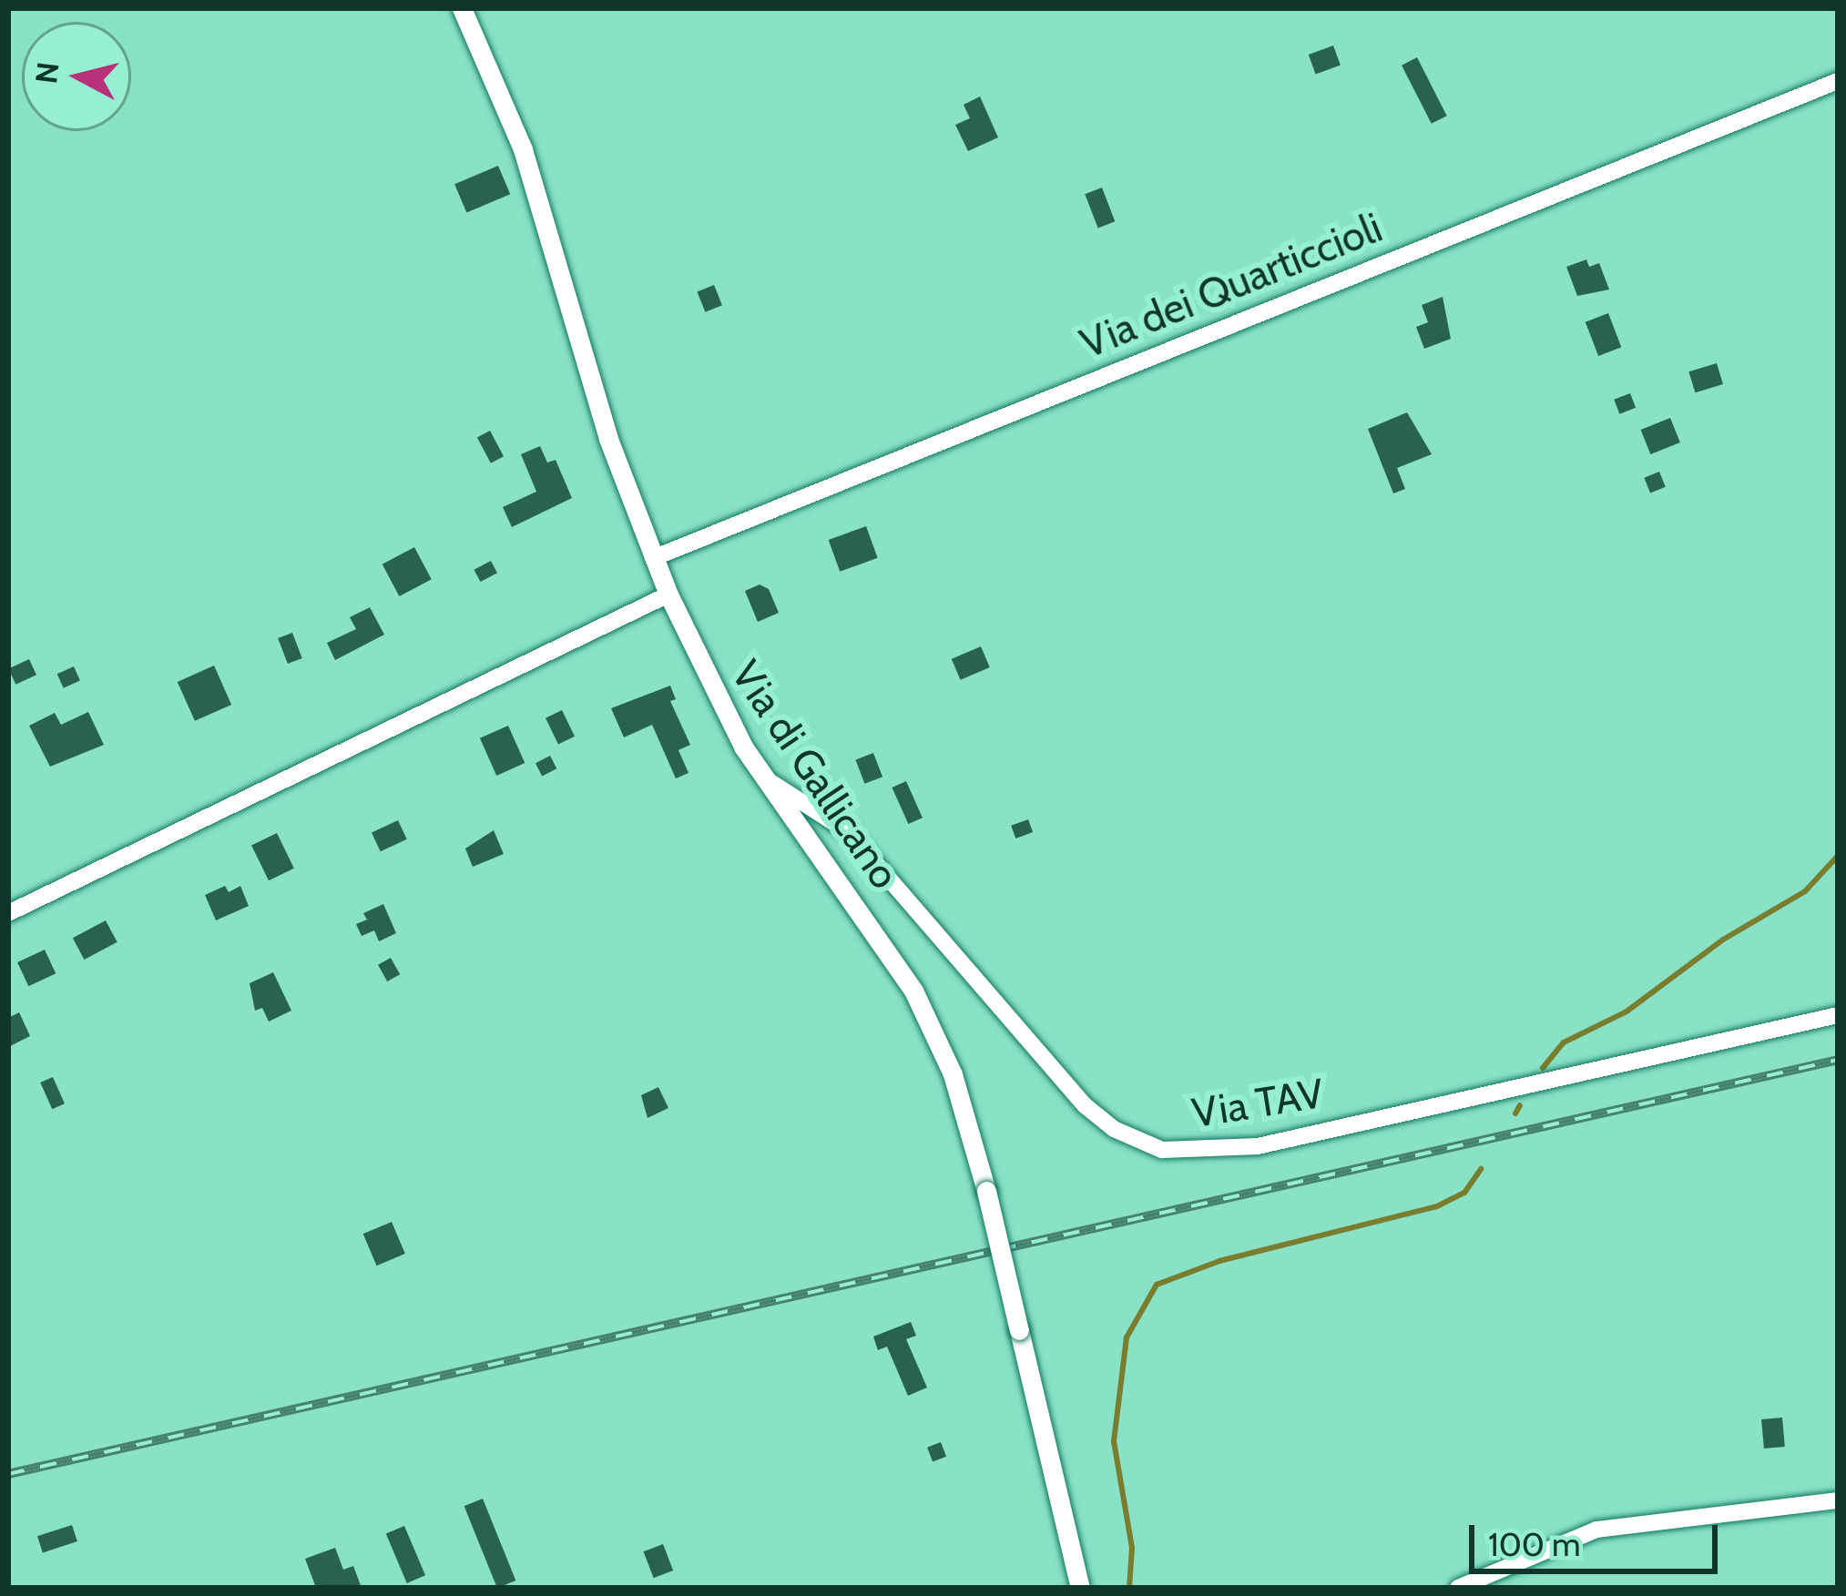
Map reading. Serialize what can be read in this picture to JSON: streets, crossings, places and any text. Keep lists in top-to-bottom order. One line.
{"streets":{"street":["Via dei Quarticcioli","Via di Gallicano","Via TAV"]},"crossings":[["Via dei Quarticcioli","Via di Gallicano"],["Via di Gallicano","Via TAV"]],"scale_bar":"100 m","north":"left"}
